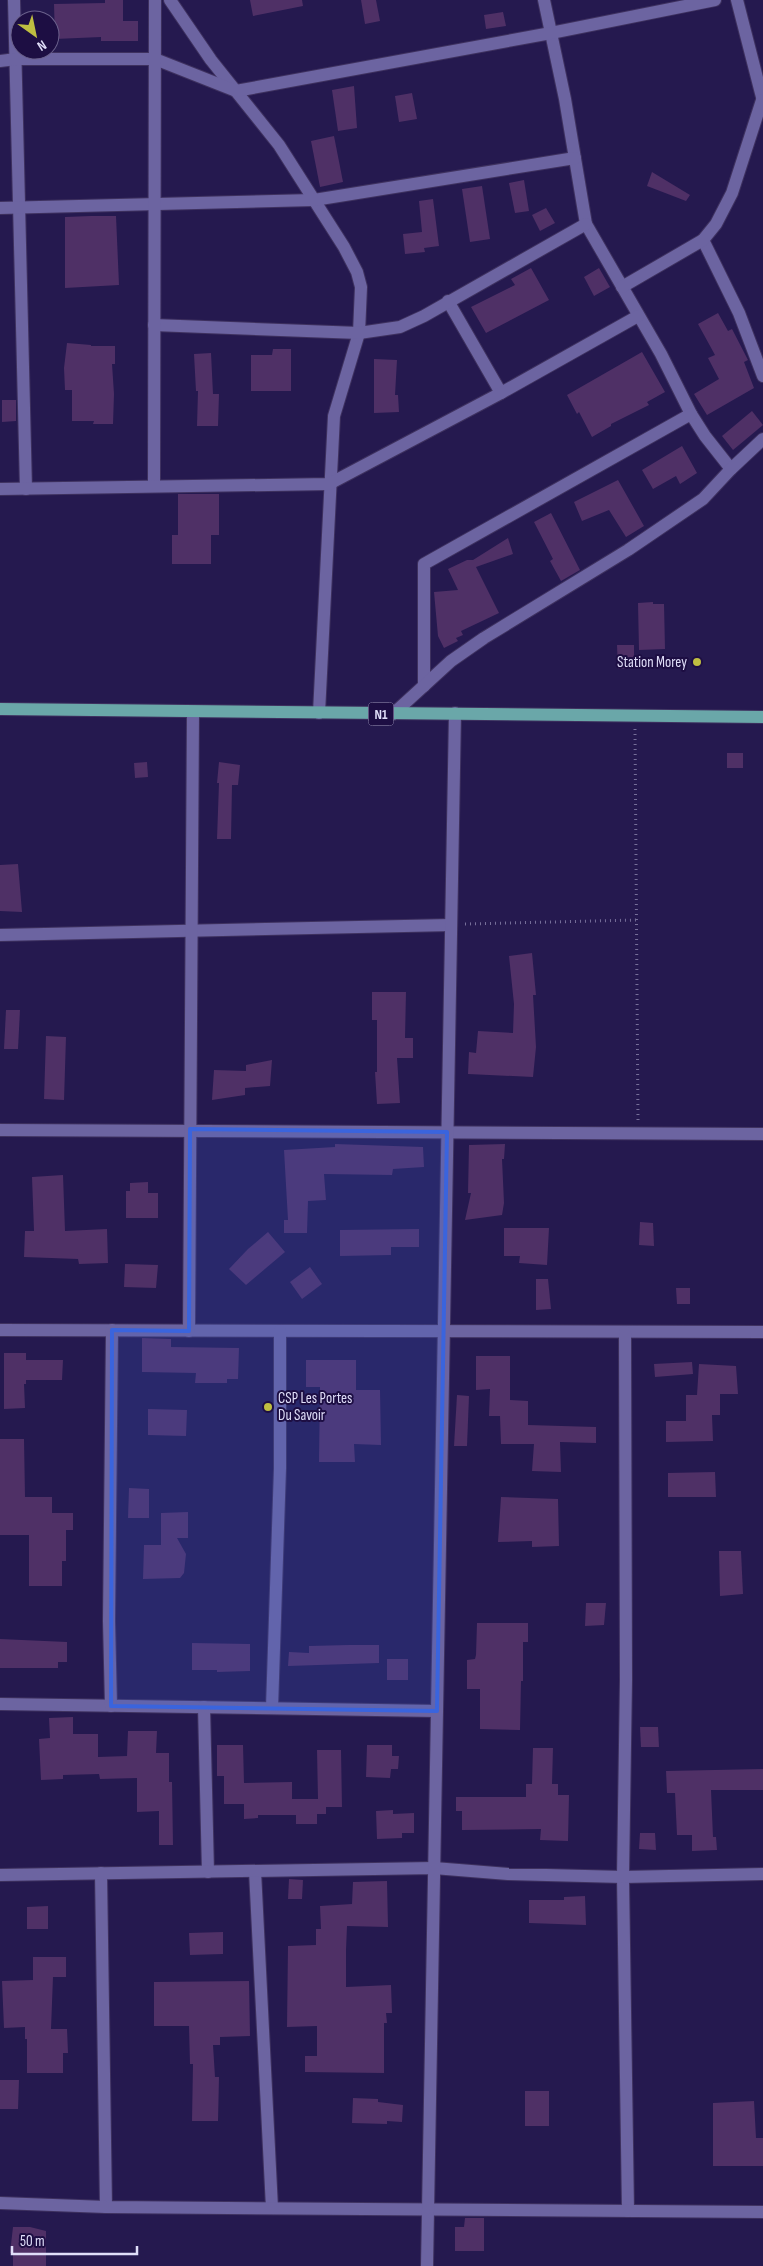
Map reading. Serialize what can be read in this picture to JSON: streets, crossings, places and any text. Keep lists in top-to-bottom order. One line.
{"streets":{"main road":["N1"]},"places":["Station Morey","CSP Les Portes Du Savoir"],"scale_bar":"50 m","north":"bottom right"}
